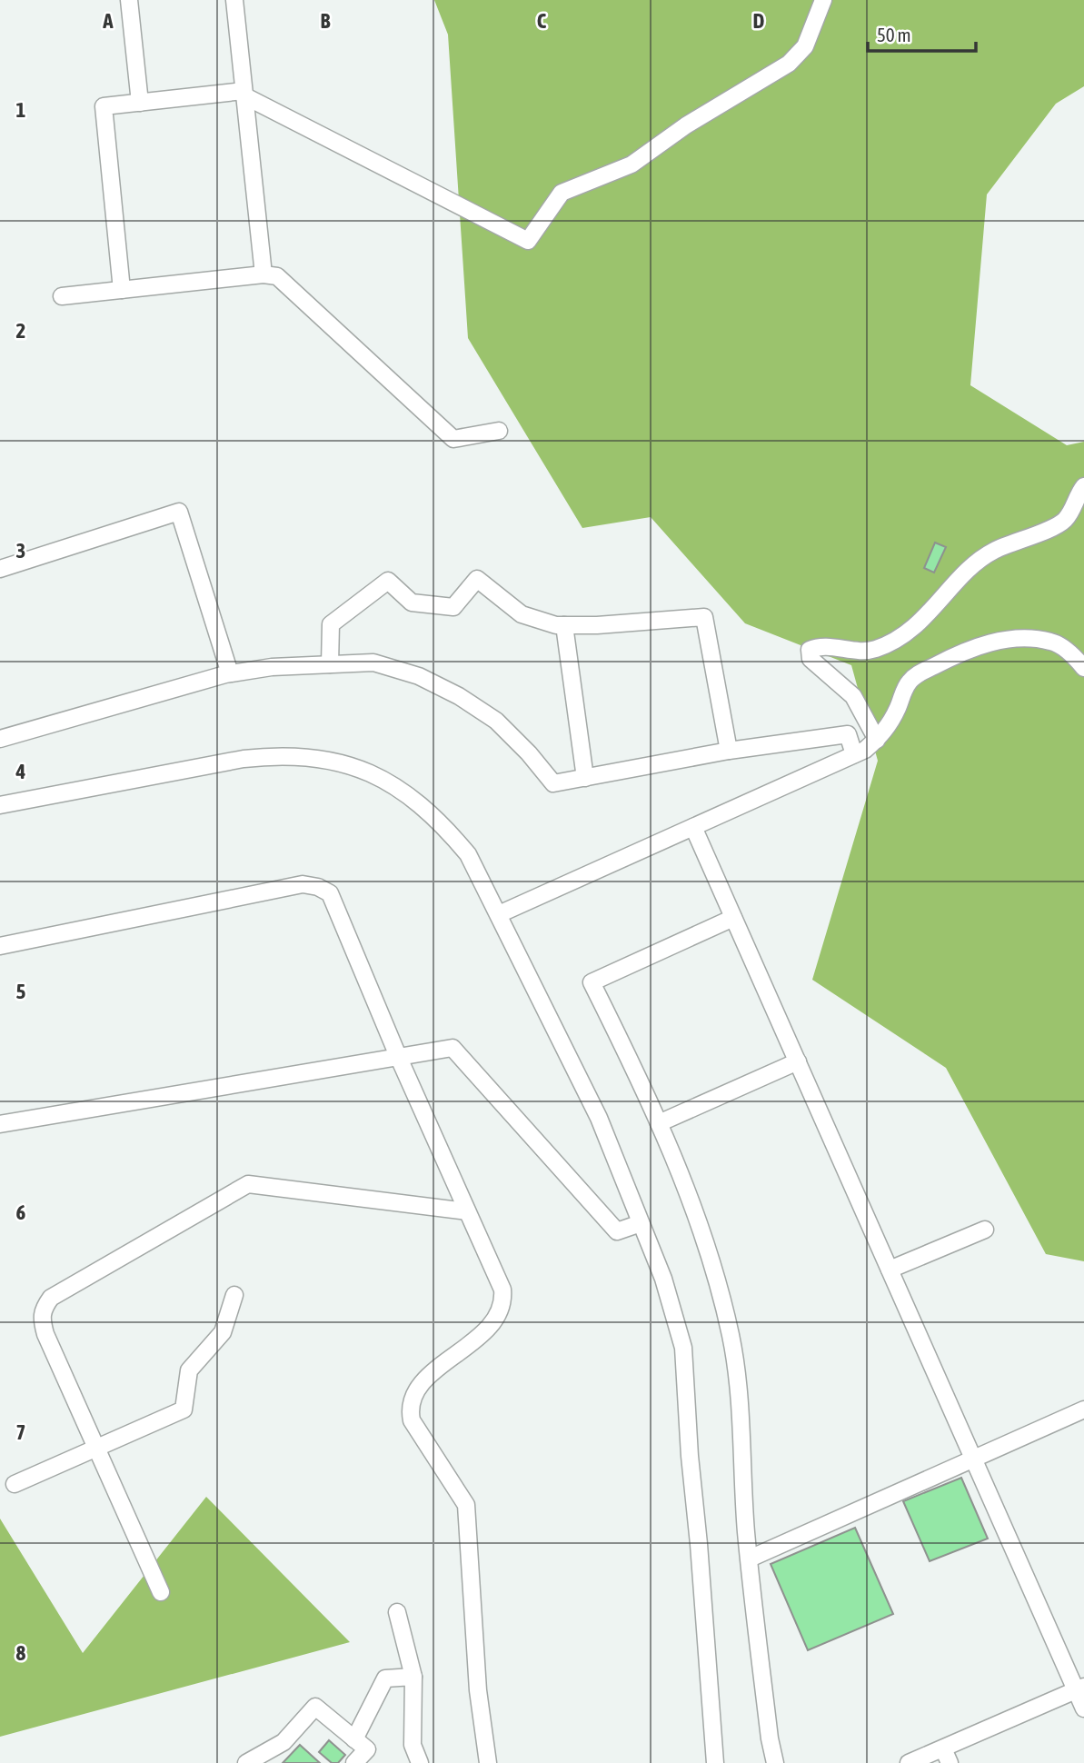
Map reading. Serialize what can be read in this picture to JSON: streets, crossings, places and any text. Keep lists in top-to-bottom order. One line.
{"scale_bar":"50 m","grid":{"columns":["A","B","C","D"],"rows":["1","2","3","4","5","6","7","8"]}}
